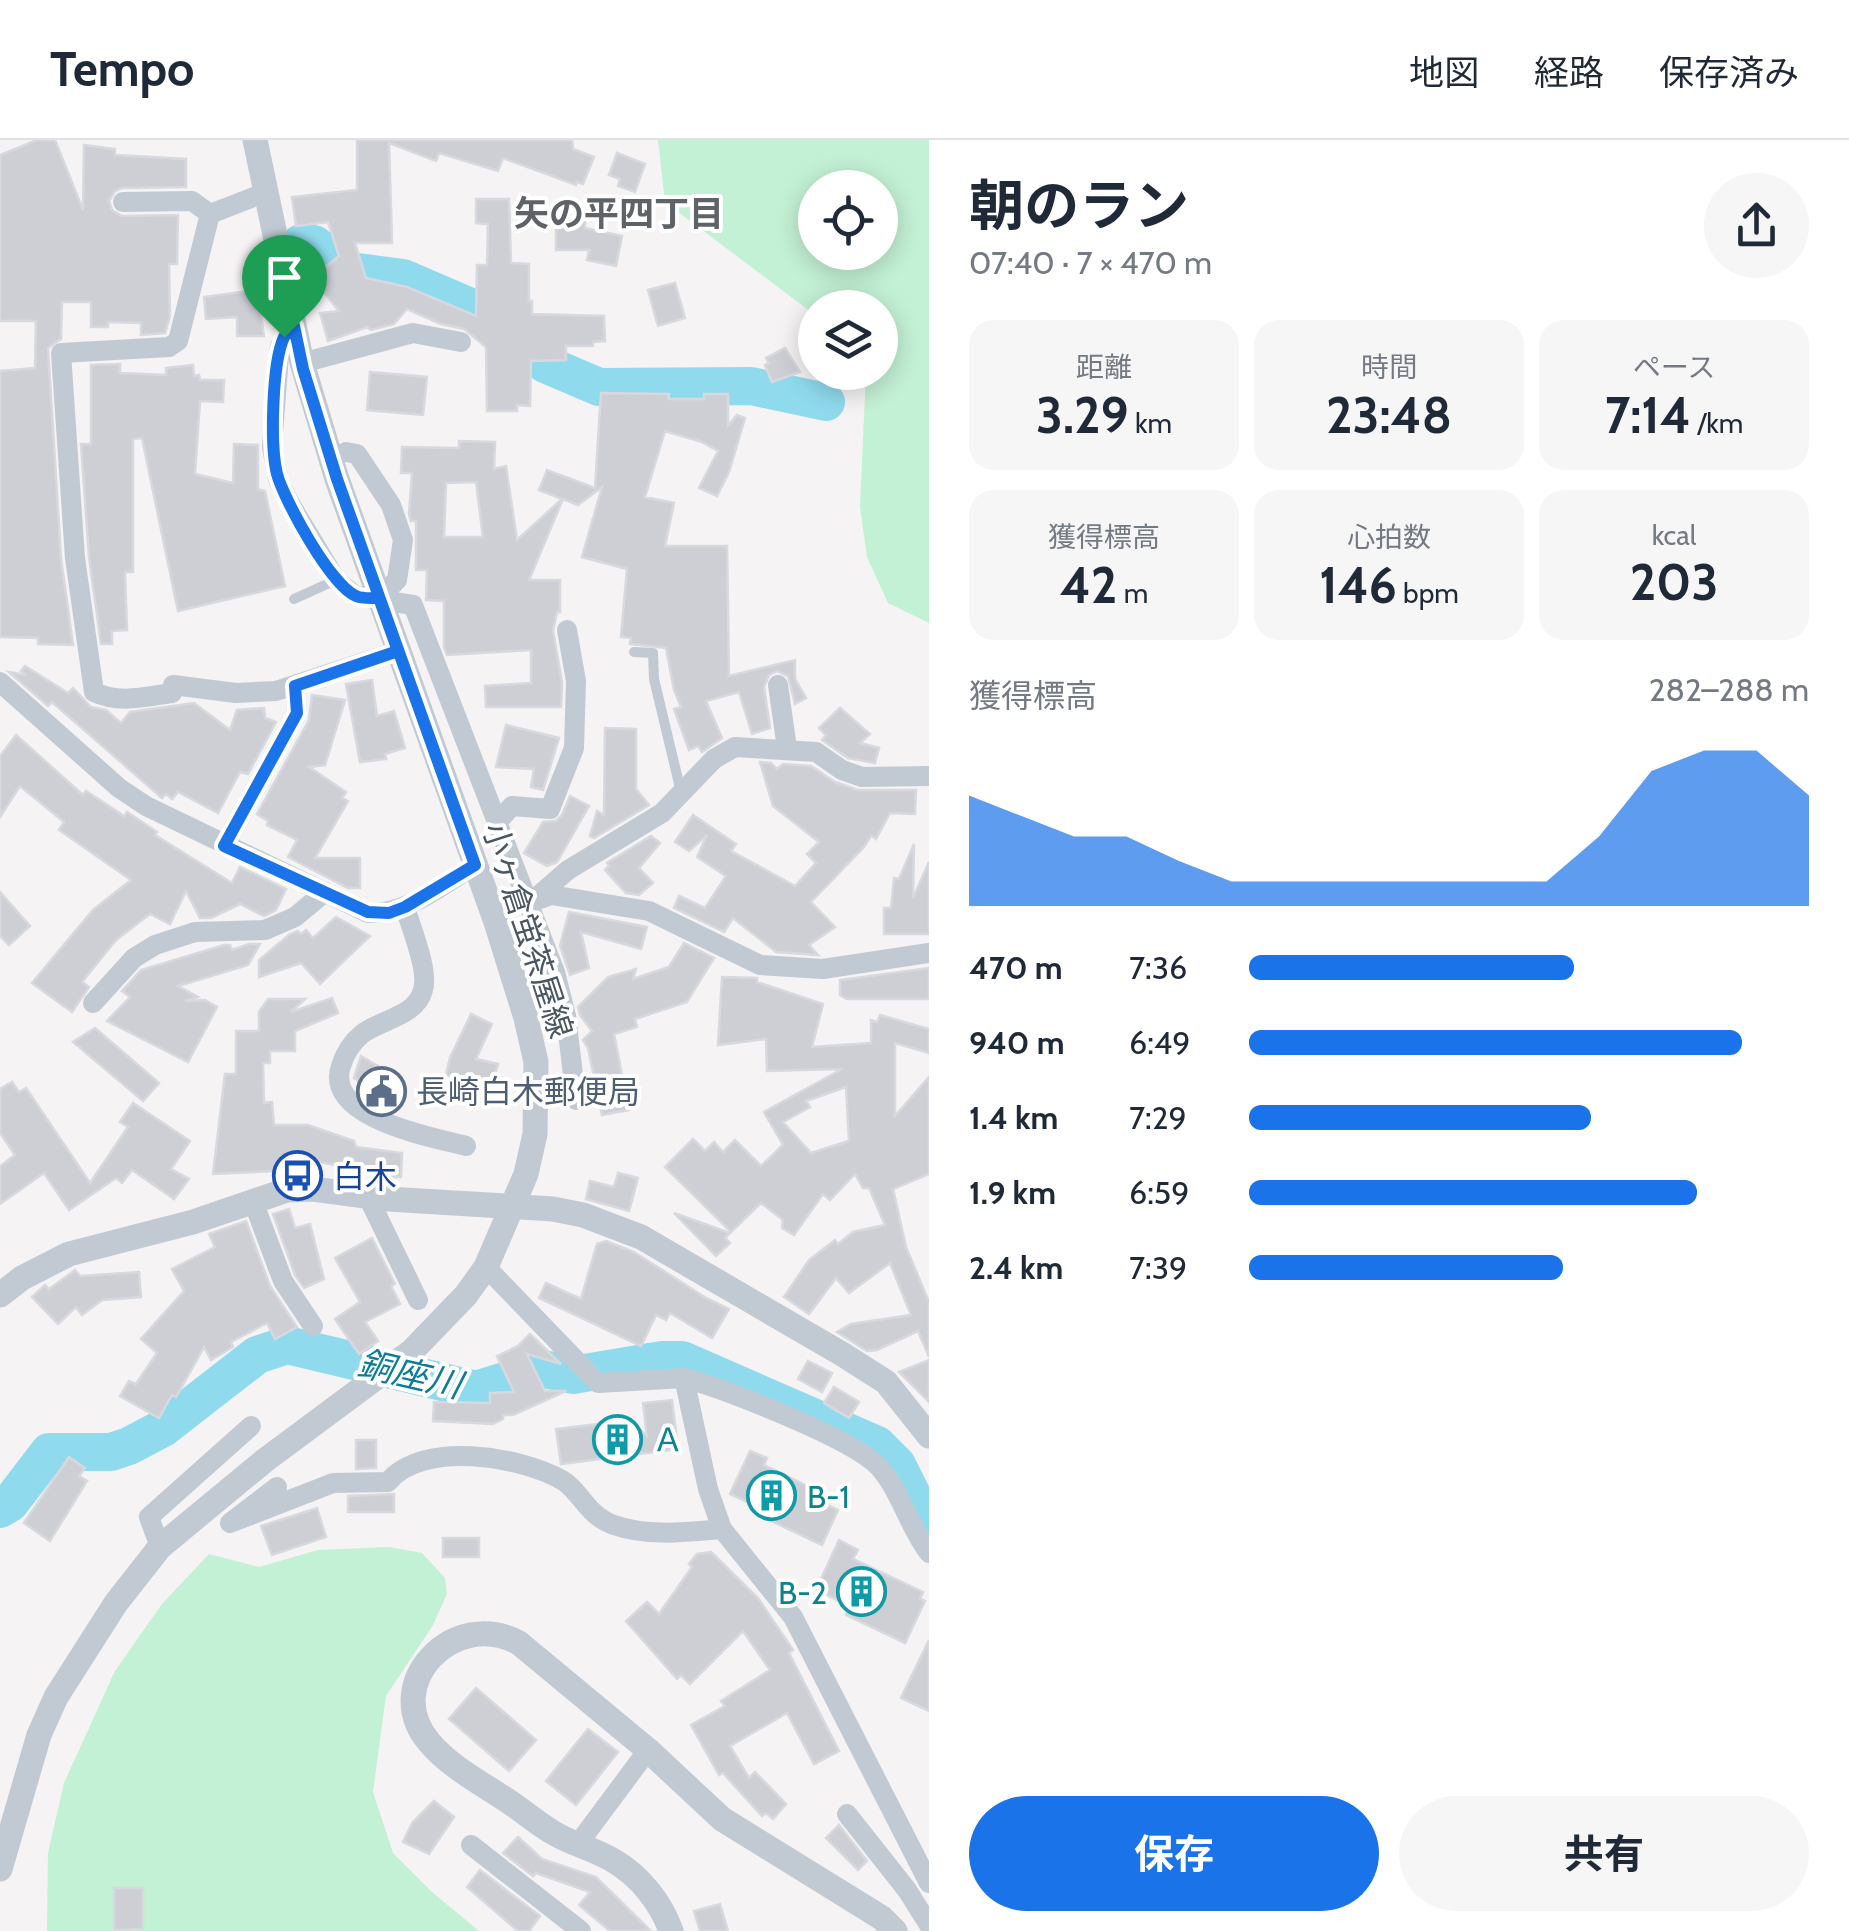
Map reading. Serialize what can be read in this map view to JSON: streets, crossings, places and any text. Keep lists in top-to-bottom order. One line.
{"streets":{"street":["小ヶ倉蛍茶屋線"]},"districts":["矢の平四丁目"],"water":["銅座川"],"places":{"public building":["長崎白木郵便局"],"bus stop":["白木"],"building":["Ａ","B-1","B-2"]},"page":{"header":"Tempo","nav":["地図","経路","保存済み"],"heading":["朝のラン","07:40 · 7 × 470 m"],"stats":[["距離","3.29 km"],["時間","23:48"],["ペース","7:14 /km"],["獲得標高","42 m"],["心拍数","146 bpm"],["kcal","203"]],"chart":["獲得標高","282–288 m"],"list":[{"name":"470 m","note":"7:36"},{"name":"940 m","note":"6:49"},{"name":"1.4 km","note":"7:29"},{"name":"1.9 km","note":"6:59"},{"name":"2.4 km","note":"7:39"}],"buttons":["保存","共有"]}}
